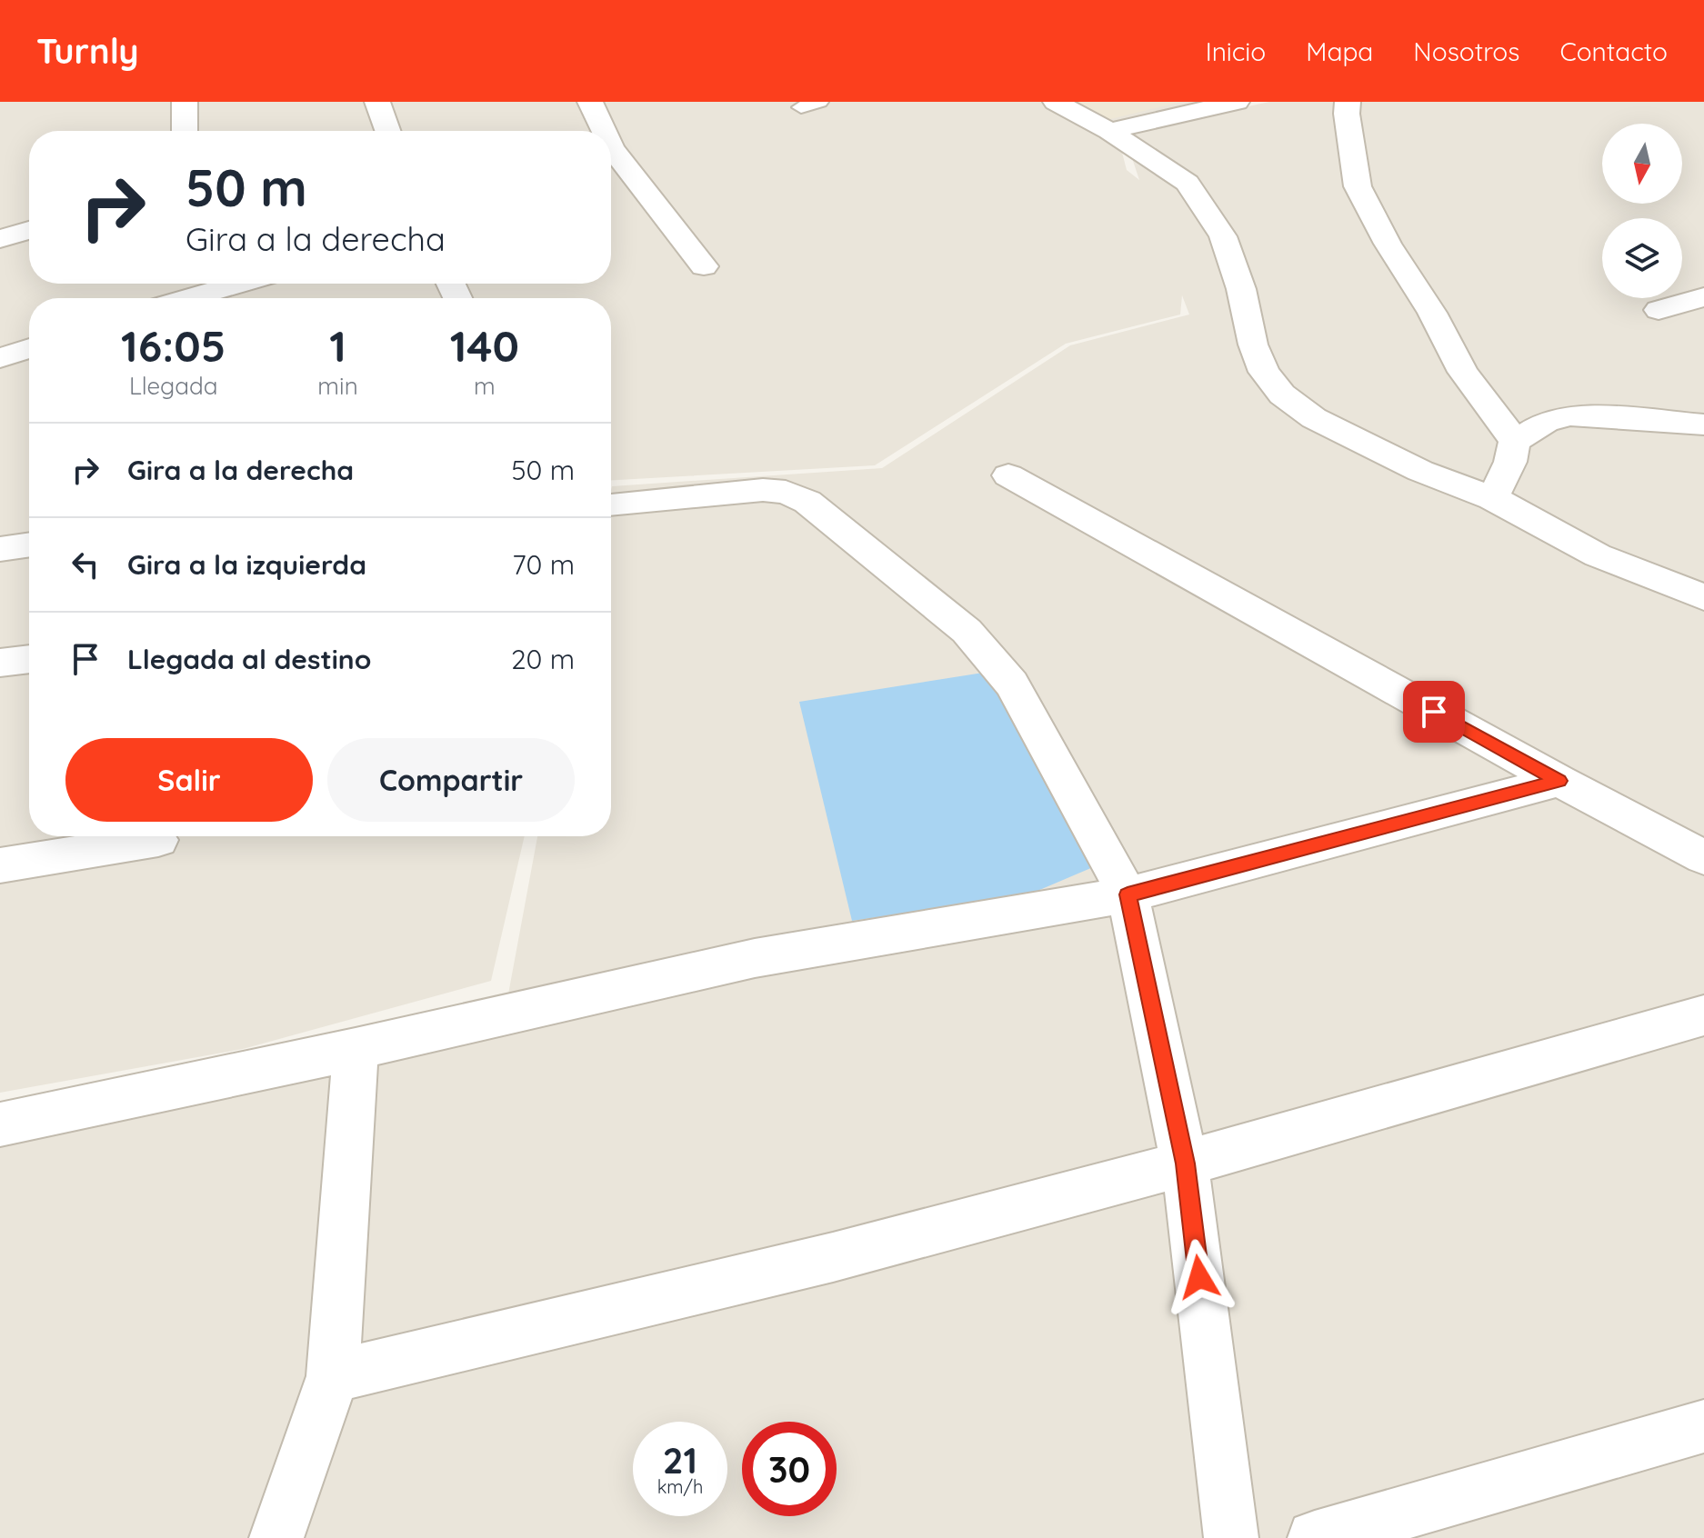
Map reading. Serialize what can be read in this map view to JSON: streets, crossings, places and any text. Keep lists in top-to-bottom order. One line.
{"north":"bottom","page":{"header":"Turnly","nav":["Inicio","Mapa","Nosotros","Contacto"],"turn":["50 m","Gira a la derecha"],"eta":["16:05","Llegada","1","min","140","m"],"list":[{"name":"Gira a la derecha","value":"50 m"},{"name":"Gira a la izquierda","value":"70 m"},{"name":"Llegada al destino","value":"20 m"}],"buttons":["Salir","Compartir"],"speed":"21 km/h","limit":"30"}}
